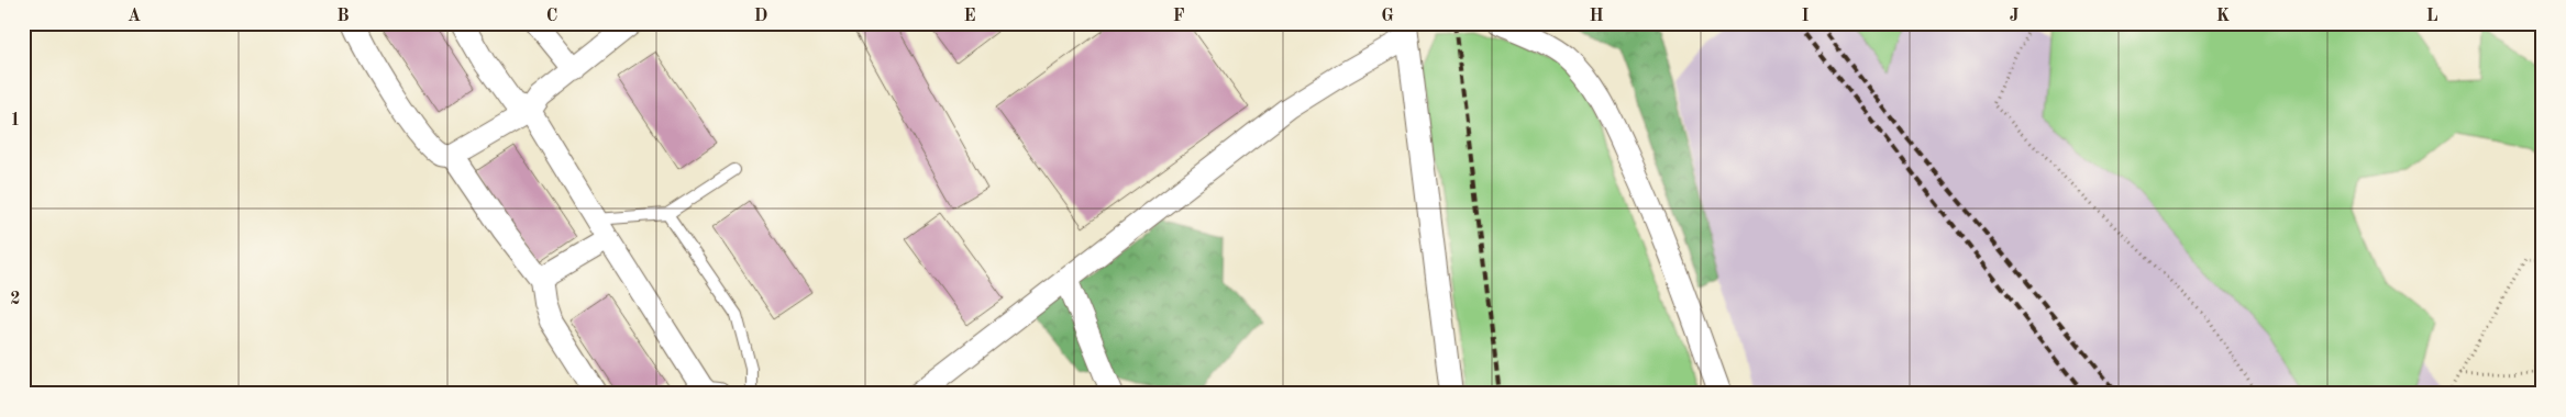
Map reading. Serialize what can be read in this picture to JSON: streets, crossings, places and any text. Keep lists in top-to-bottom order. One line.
{"grid":{"columns":["A","B","C","D","E","F","G","H","I","J","K","L"],"rows":["1","2"]}}
